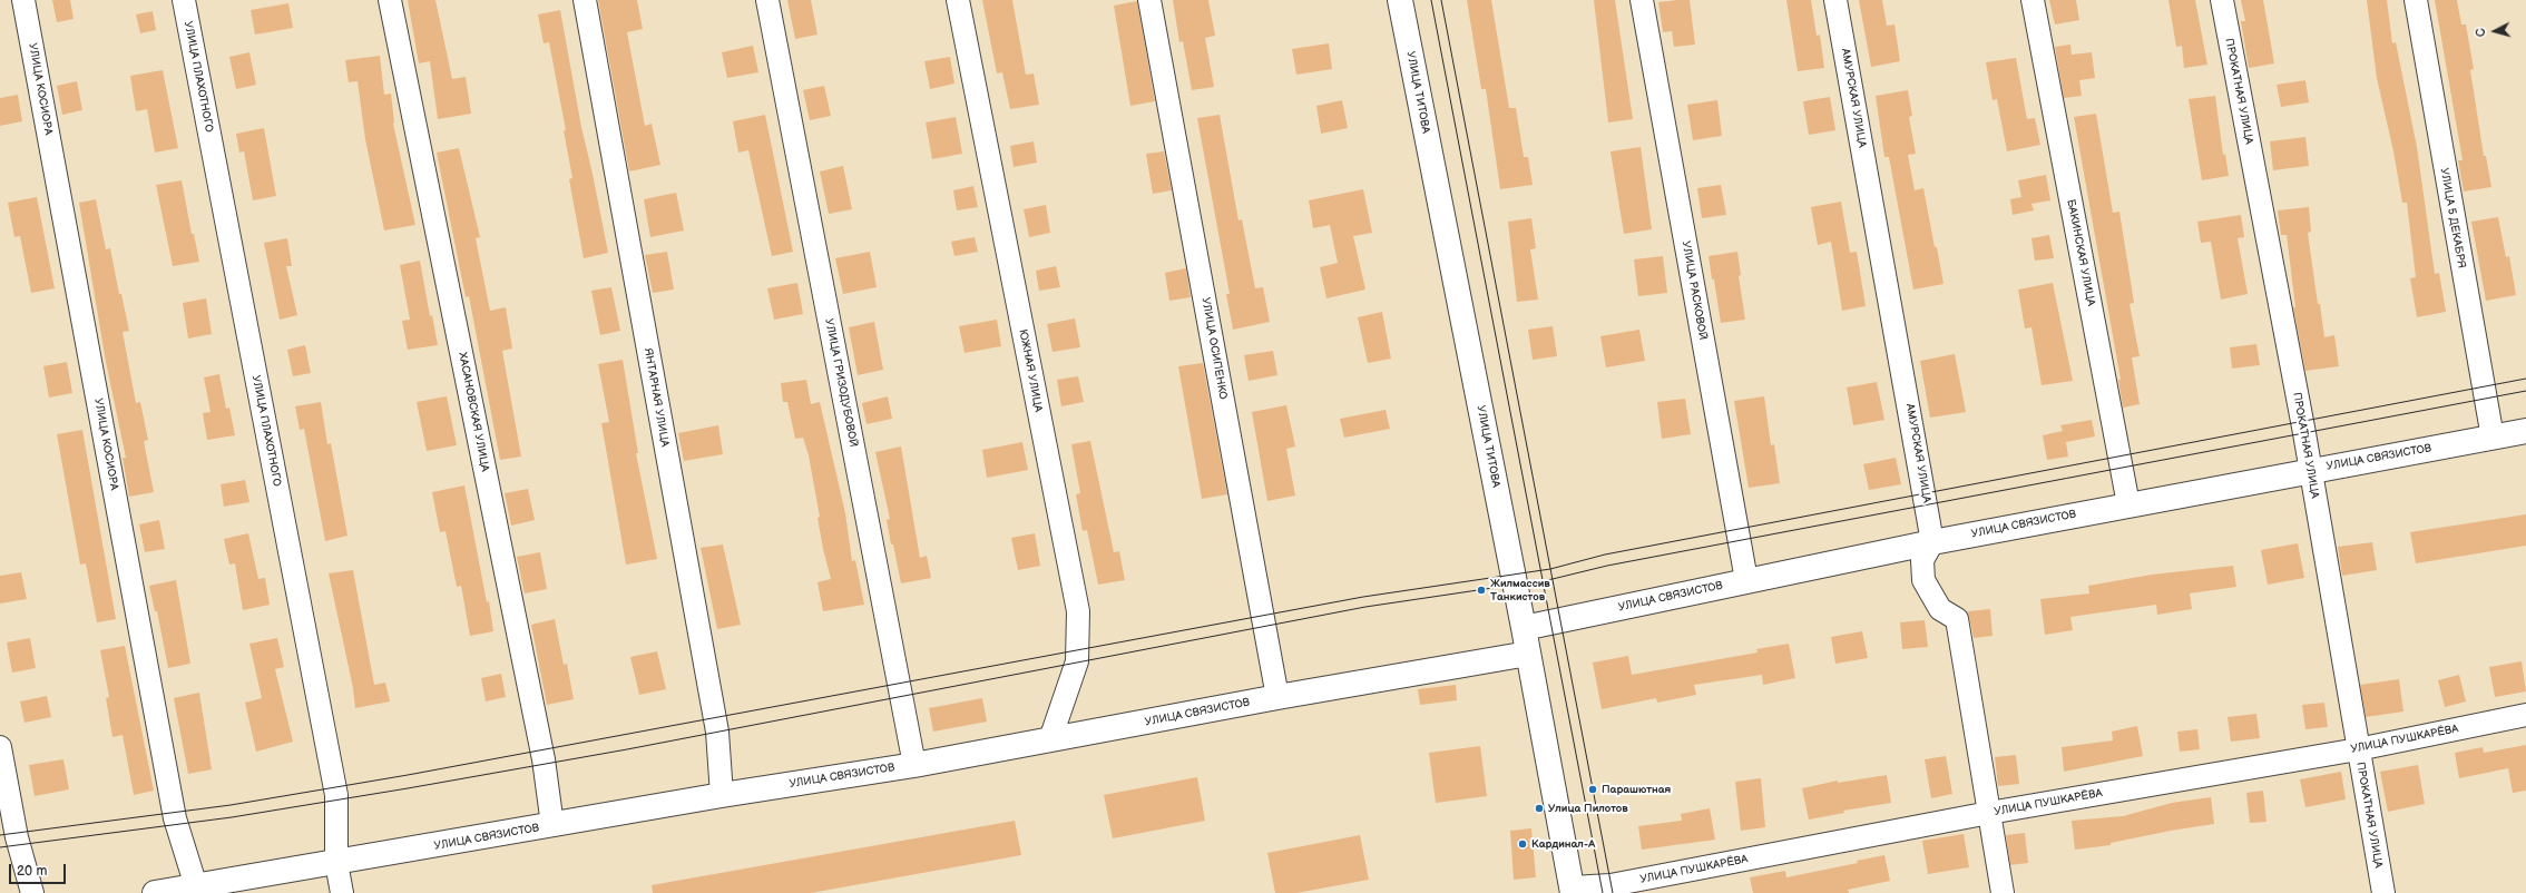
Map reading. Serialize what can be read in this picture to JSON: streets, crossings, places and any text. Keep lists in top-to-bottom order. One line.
{"streets":{"street":["УЛИЦА ПЛАХОТНОГО","УЛИЦА КОСИОРА","ПРОКАТНАЯ УЛИЦА","УЛИЦА ТИТОВА","АМУРСКАЯ УЛИЦА","УЛИЦА 5 ДЕКАБРЯ","БАКИНСКАЯ УЛИЦА","УЛИЦА РАСКОВОЙ","УЛИЦА ОСИПЕНКО","ЮЖНАЯ УЛИЦА","УЛИЦА ГРИЗОДУБОВОЙ","ЯНТАРНАЯ УЛИЦА","ХАСАНОВСКАЯ УЛИЦА","УЛИЦА СВЯЗИСТОВ","УЛИЦА ПУШКАРЁВА"]},"crossings":[["УЛИЦА ПЛАХОТНОГО","УЛИЦА СВЯЗИСТОВ"],["УЛИЦА КОСИОРА","УЛИЦА СВЯЗИСТОВ"],["ПРОКАТНАЯ УЛИЦА","УЛИЦА СВЯЗИСТОВ"],["ПРОКАТНАЯ УЛИЦА","УЛИЦА ПУШКАРЁВА"],["УЛИЦА ТИТОВА","УЛИЦА СВЯЗИСТОВ"],["УЛИЦА ТИТОВА","УЛИЦА ПУШКАРЁВА"],["АМУРСКАЯ УЛИЦА","УЛИЦА СВЯЗИСТОВ"],["УЛИЦА 5 ДЕКАБРЯ","УЛИЦА СВЯЗИСТОВ"],["БАКИНСКАЯ УЛИЦА","УЛИЦА СВЯЗИСТОВ"],["УЛИЦА РАСКОВОЙ","УЛИЦА СВЯЗИСТОВ"],["УЛИЦА ОСИПЕНКО","УЛИЦА СВЯЗИСТОВ"],["ЮЖНАЯ УЛИЦА","УЛИЦА СВЯЗИСТОВ"],["УЛИЦА ГРИЗОДУБОВОЙ","УЛИЦА СВЯЗИСТОВ"],["ЯНТАРНАЯ УЛИЦА","УЛИЦА СВЯЗИСТОВ"],["ХАСАНОВСКАЯ УЛИЦА","УЛИЦА СВЯЗИСТОВ"]],"places":["Жилмассив Танкистов","Парашютная","Улица Пилотов","Кардинал-А"],"scale_bar":"20 m","north":"left"}
